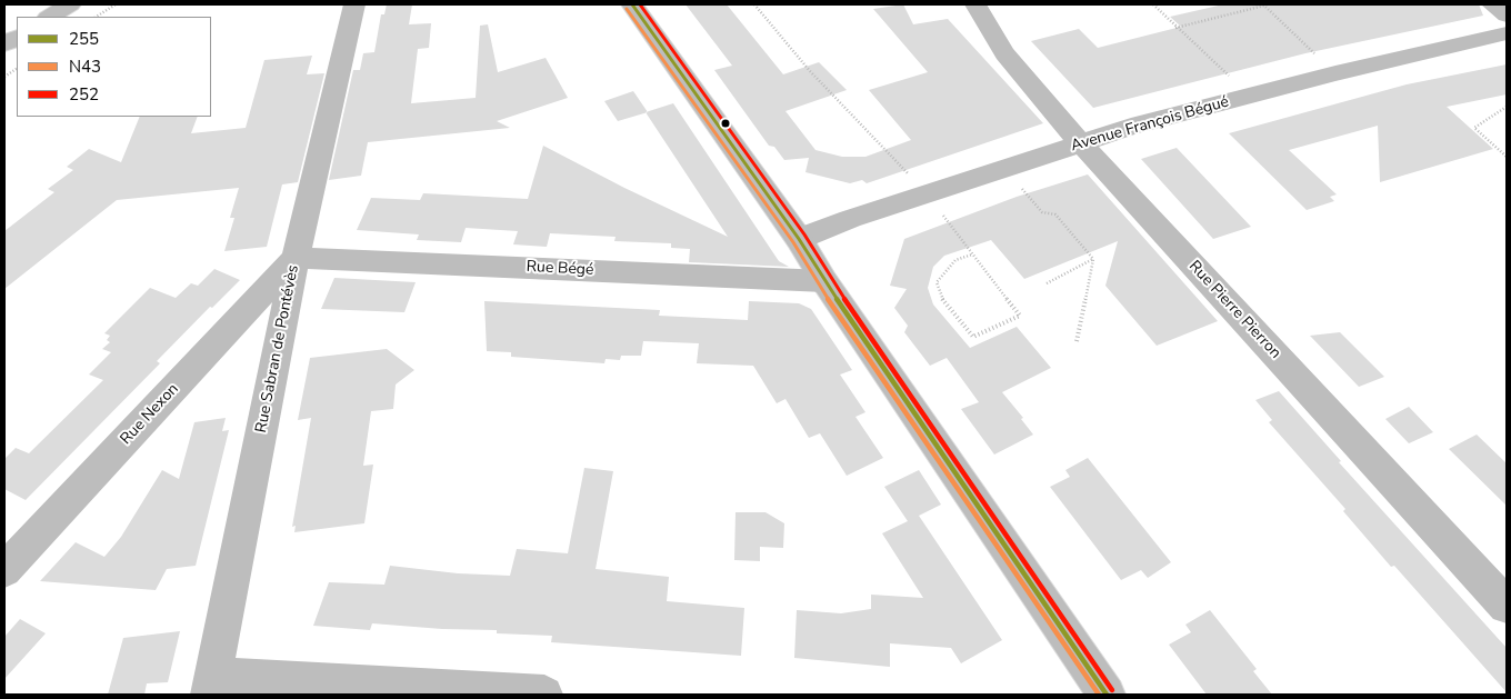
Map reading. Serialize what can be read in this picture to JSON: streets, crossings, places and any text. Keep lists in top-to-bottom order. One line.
{"streets":{"street":["Avenue François Bégué","Rue Bégé","Rue Pierre Pierron","Rue Sabran de Pontévès","Rue Nexon"]},"crossings":[["Avenue François Bégué","Rue Pierre Pierron"],["Rue Bégé","Rue Sabran de Pontévès"],["Rue Bégé","Rue Nexon"],["Rue Sabran de Pontévès","Rue Nexon"]],"lines":["transit line 255","transit line 252","transit line N43"],"legend":["255","N43","252"]}
